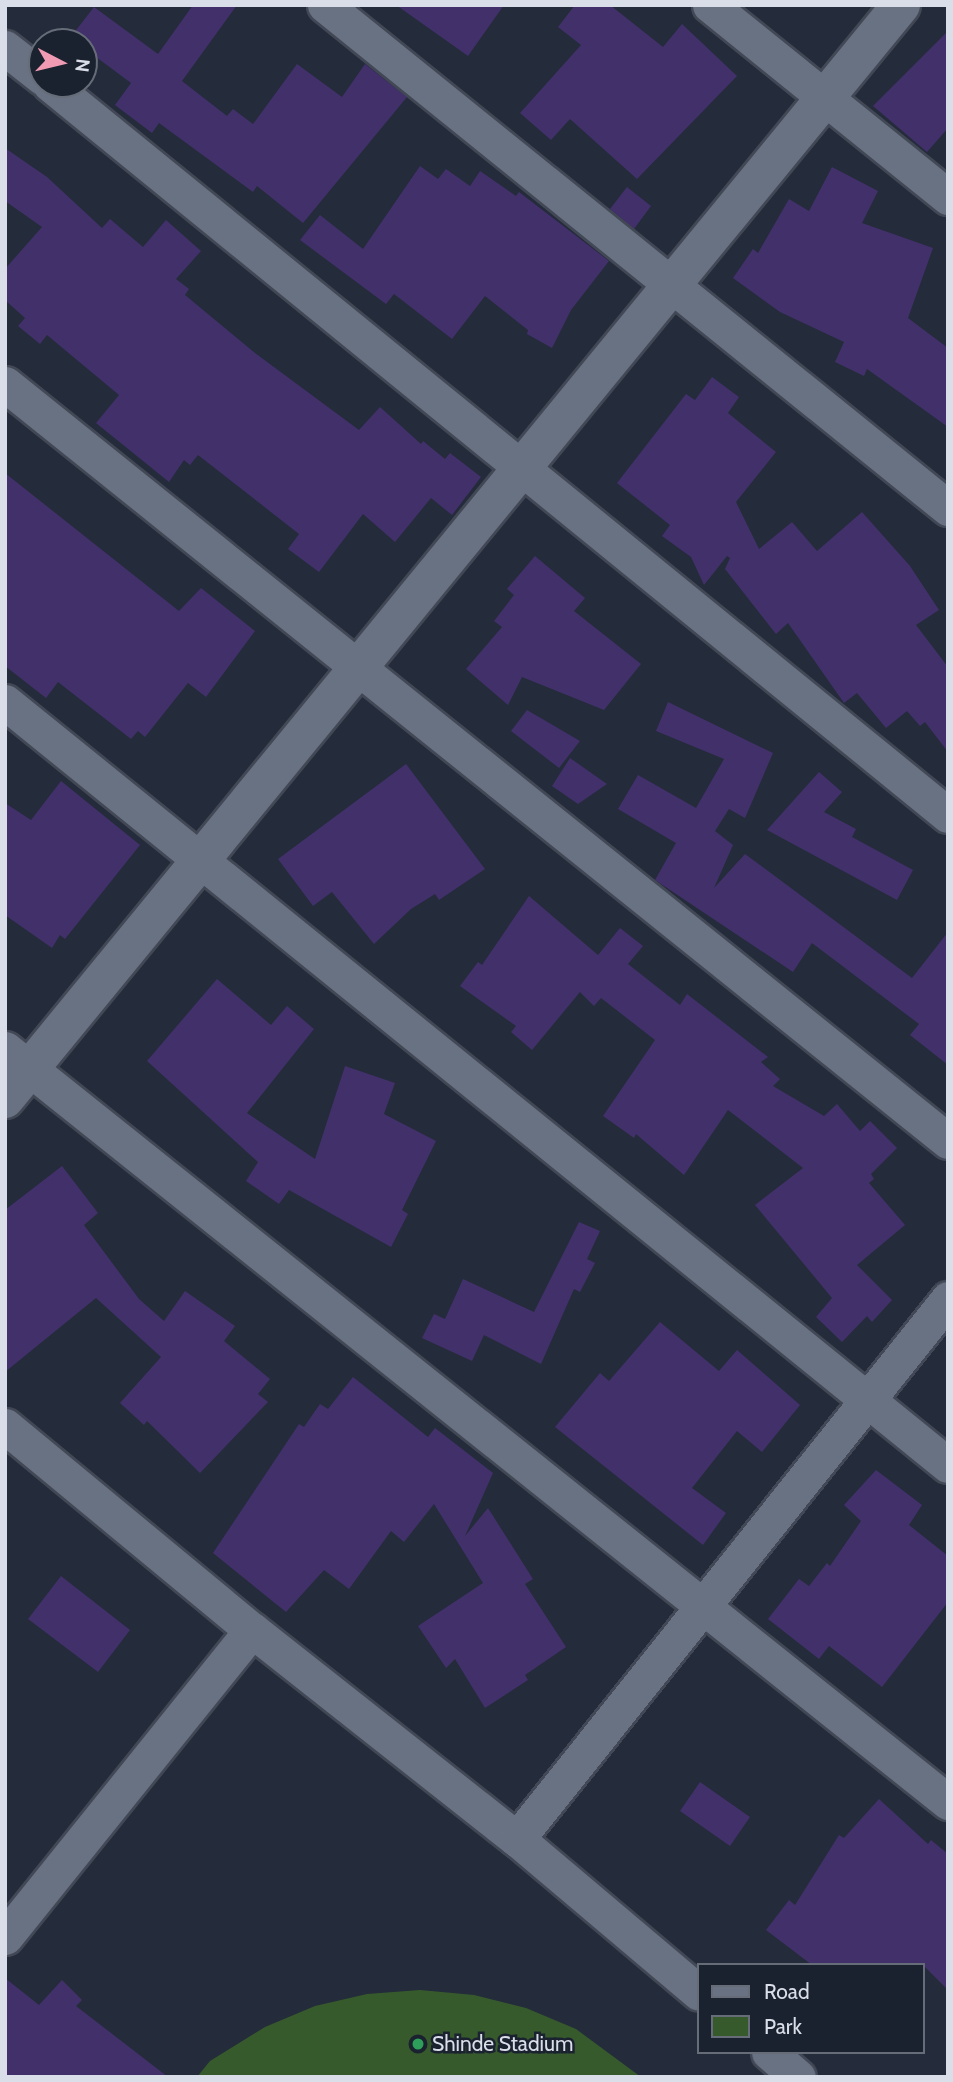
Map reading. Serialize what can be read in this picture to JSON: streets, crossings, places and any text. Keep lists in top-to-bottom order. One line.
{"places":["Shinde Stadium"],"legend":["Road","Park"],"north":"right"}
